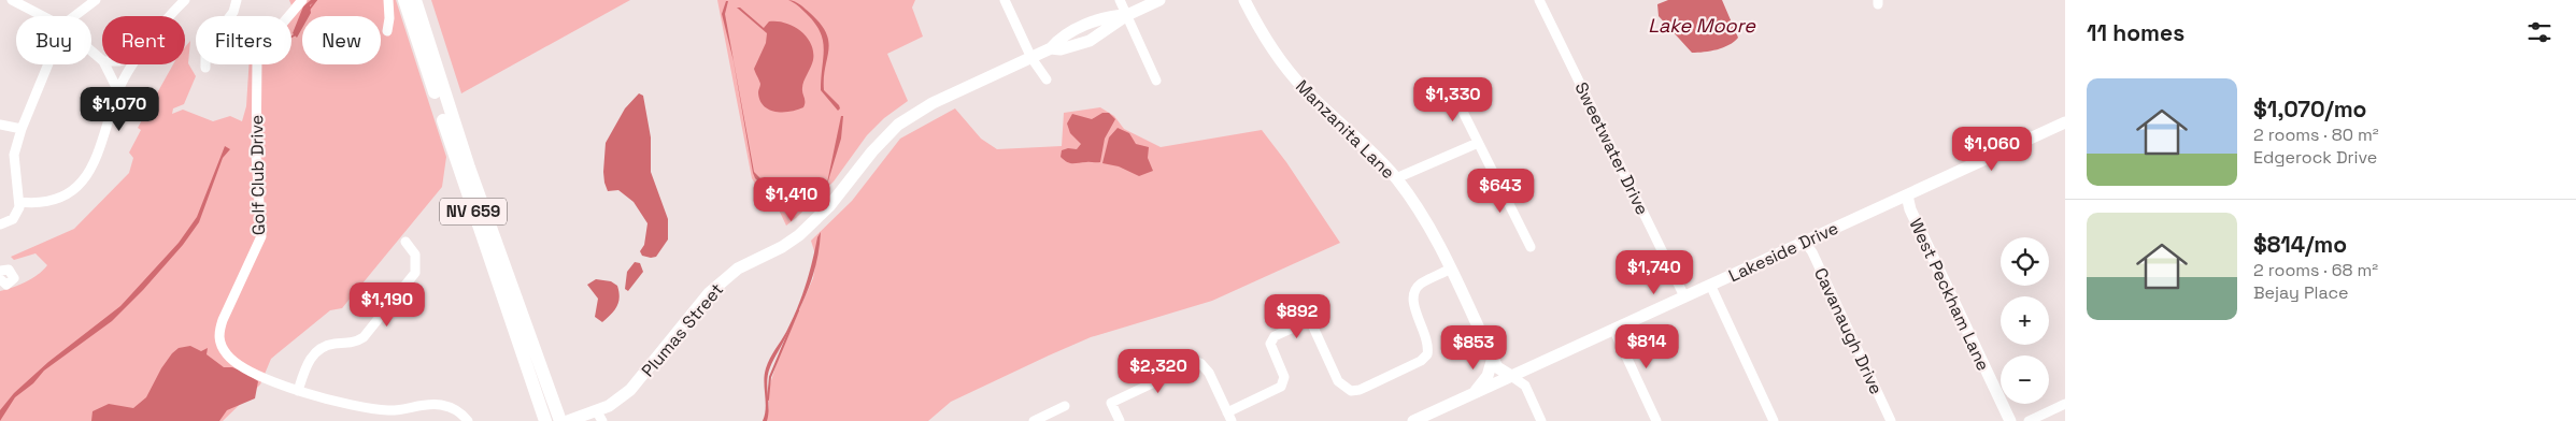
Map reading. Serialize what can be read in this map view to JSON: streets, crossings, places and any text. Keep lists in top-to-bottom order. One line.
{"streets":{"main road":["NV 659"],"street":["Manzanita Lane","Sweetwater Drive","Golf Club Drive","Lakeside Drive","West Peckham Lane","Plumas Street","Cavanaugh Drive"]},"crossings":[["Manzanita Lane","Lakeside Drive"],["Sweetwater Drive","Lakeside Drive"],["Lakeside Drive","West Peckham Lane"],["Lakeside Drive","Cavanaugh Drive"]],"water":["Lake Moore"],"page":{"heading":"11 homes","chip":["Buy","Rent","Filters","New"],"list":[{"name":"$1,070/mo","note":"2 rooms · 80 m² · Edgerock Drive"},{"name":"$814/mo","note":"2 rooms · 68 m² · Bejay Place"}],"price":["$1,330","$1,070","$1,060","$643","$1,410","$1,740","$1,190","$892","$814","$853","$2,320"],"map_buttons":["+","−"]}}
